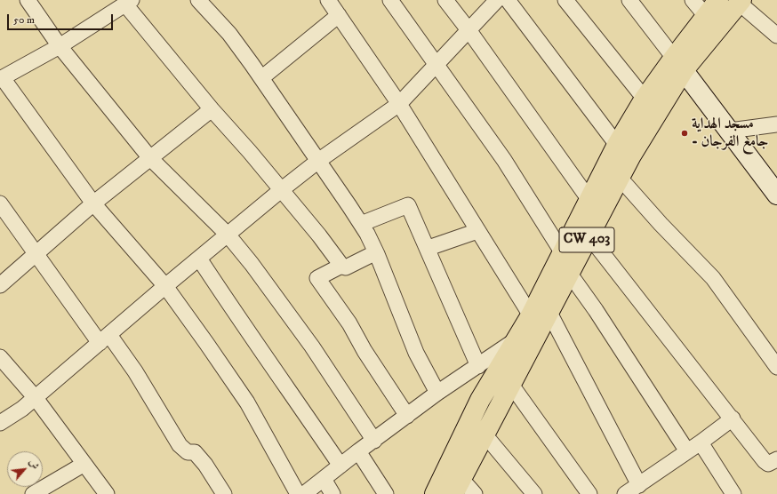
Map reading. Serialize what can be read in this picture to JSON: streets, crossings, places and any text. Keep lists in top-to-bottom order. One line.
{"streets":{"main road":["CW 403"]},"places":["مسجد الهداية - جامع الفرجان"],"scale_bar":"50 m","north":"top right"}
